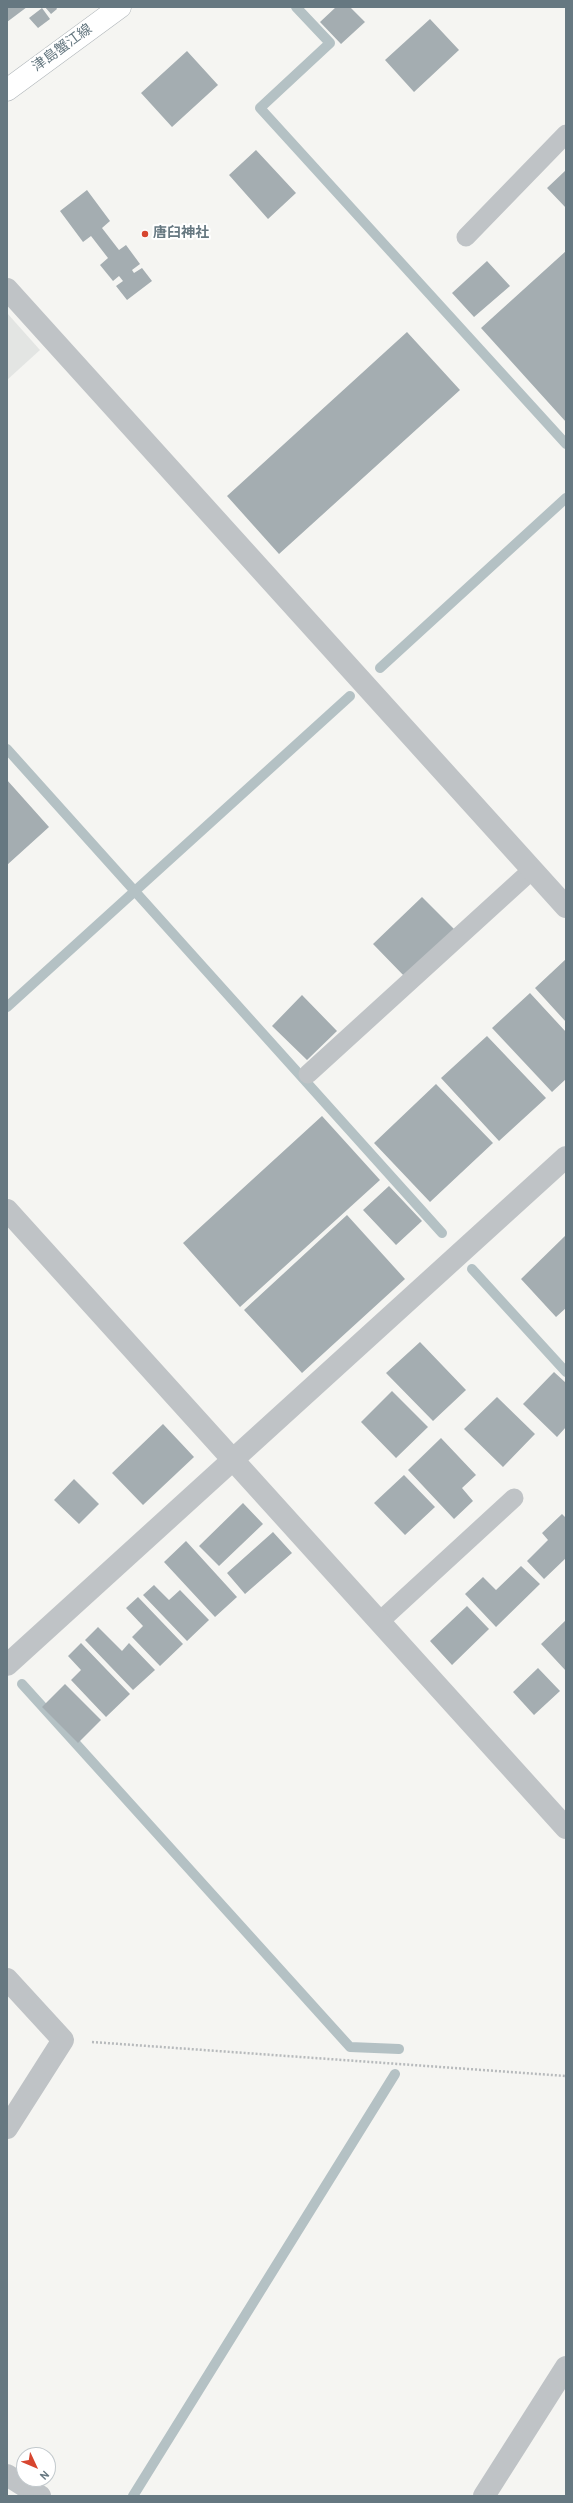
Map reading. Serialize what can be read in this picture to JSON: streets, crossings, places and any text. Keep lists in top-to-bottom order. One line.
{"streets":{"main road":["津島蟹江線"]},"places":["唐臼神社"],"north":"bottom right"}
